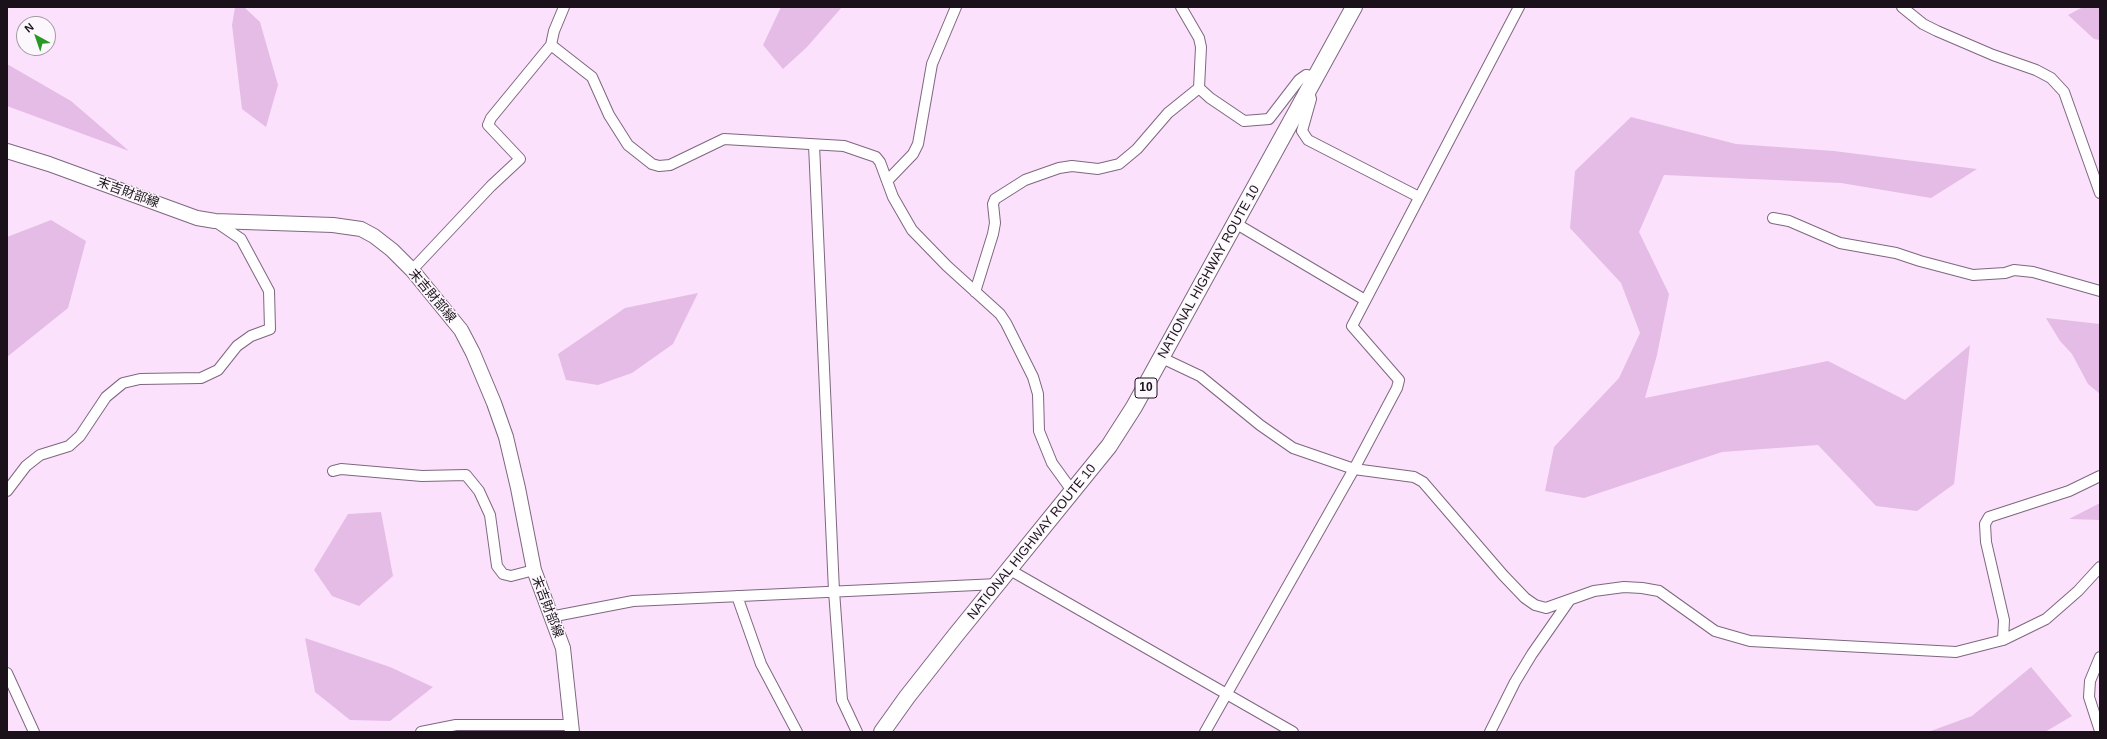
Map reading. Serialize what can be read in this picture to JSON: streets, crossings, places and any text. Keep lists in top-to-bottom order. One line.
{"streets":{"highway":["NATIONAL HIGHWAY ROUTE 10","10"],"main road":["末吉財部線"]},"north":"top left"}
